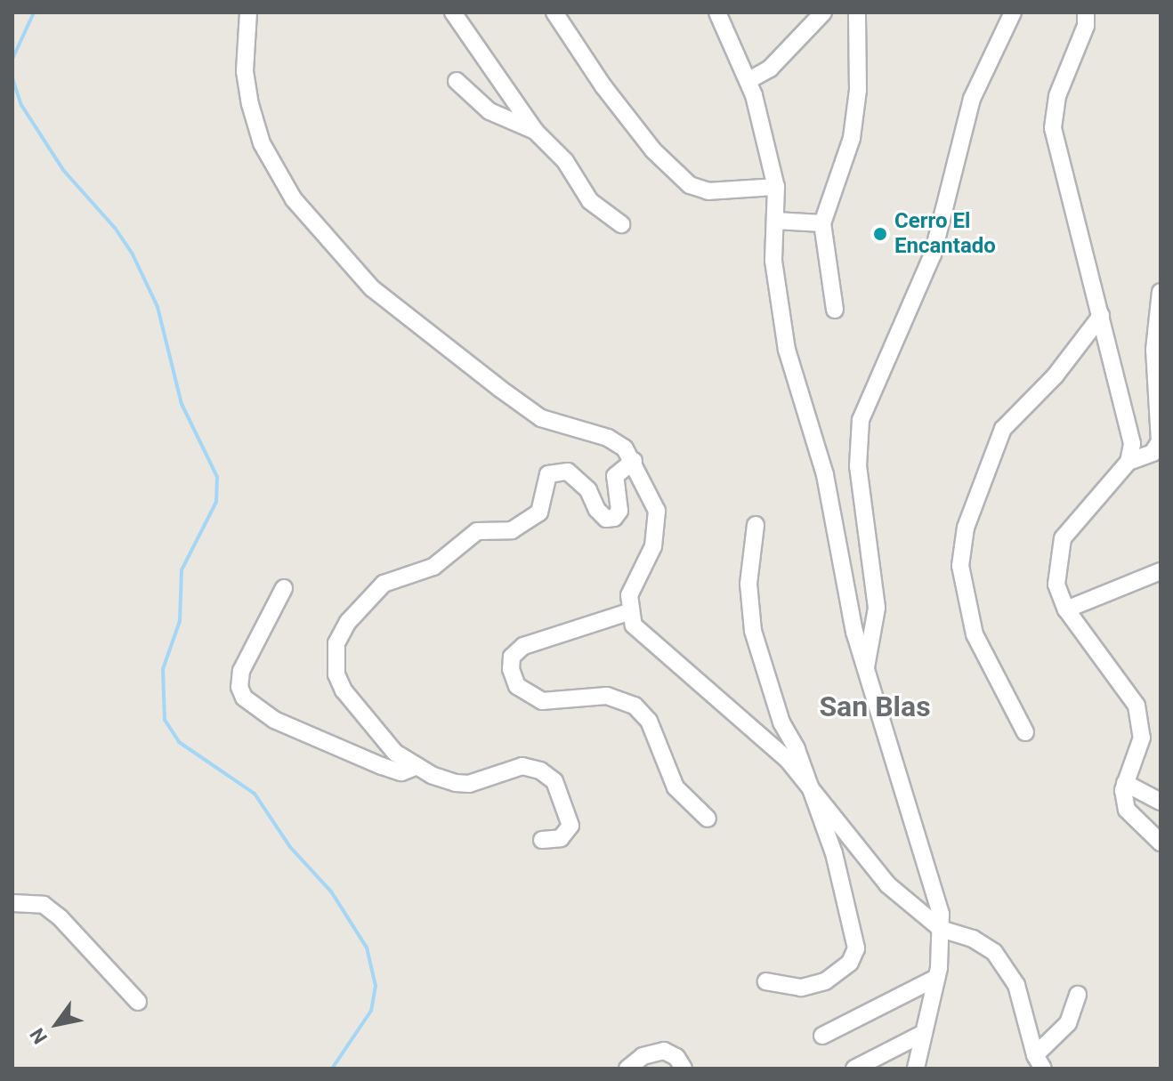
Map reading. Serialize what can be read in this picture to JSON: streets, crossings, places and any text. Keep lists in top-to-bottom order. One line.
{"districts":["San Blas"],"places":["Cerro El Encantado"],"north":"bottom left"}
